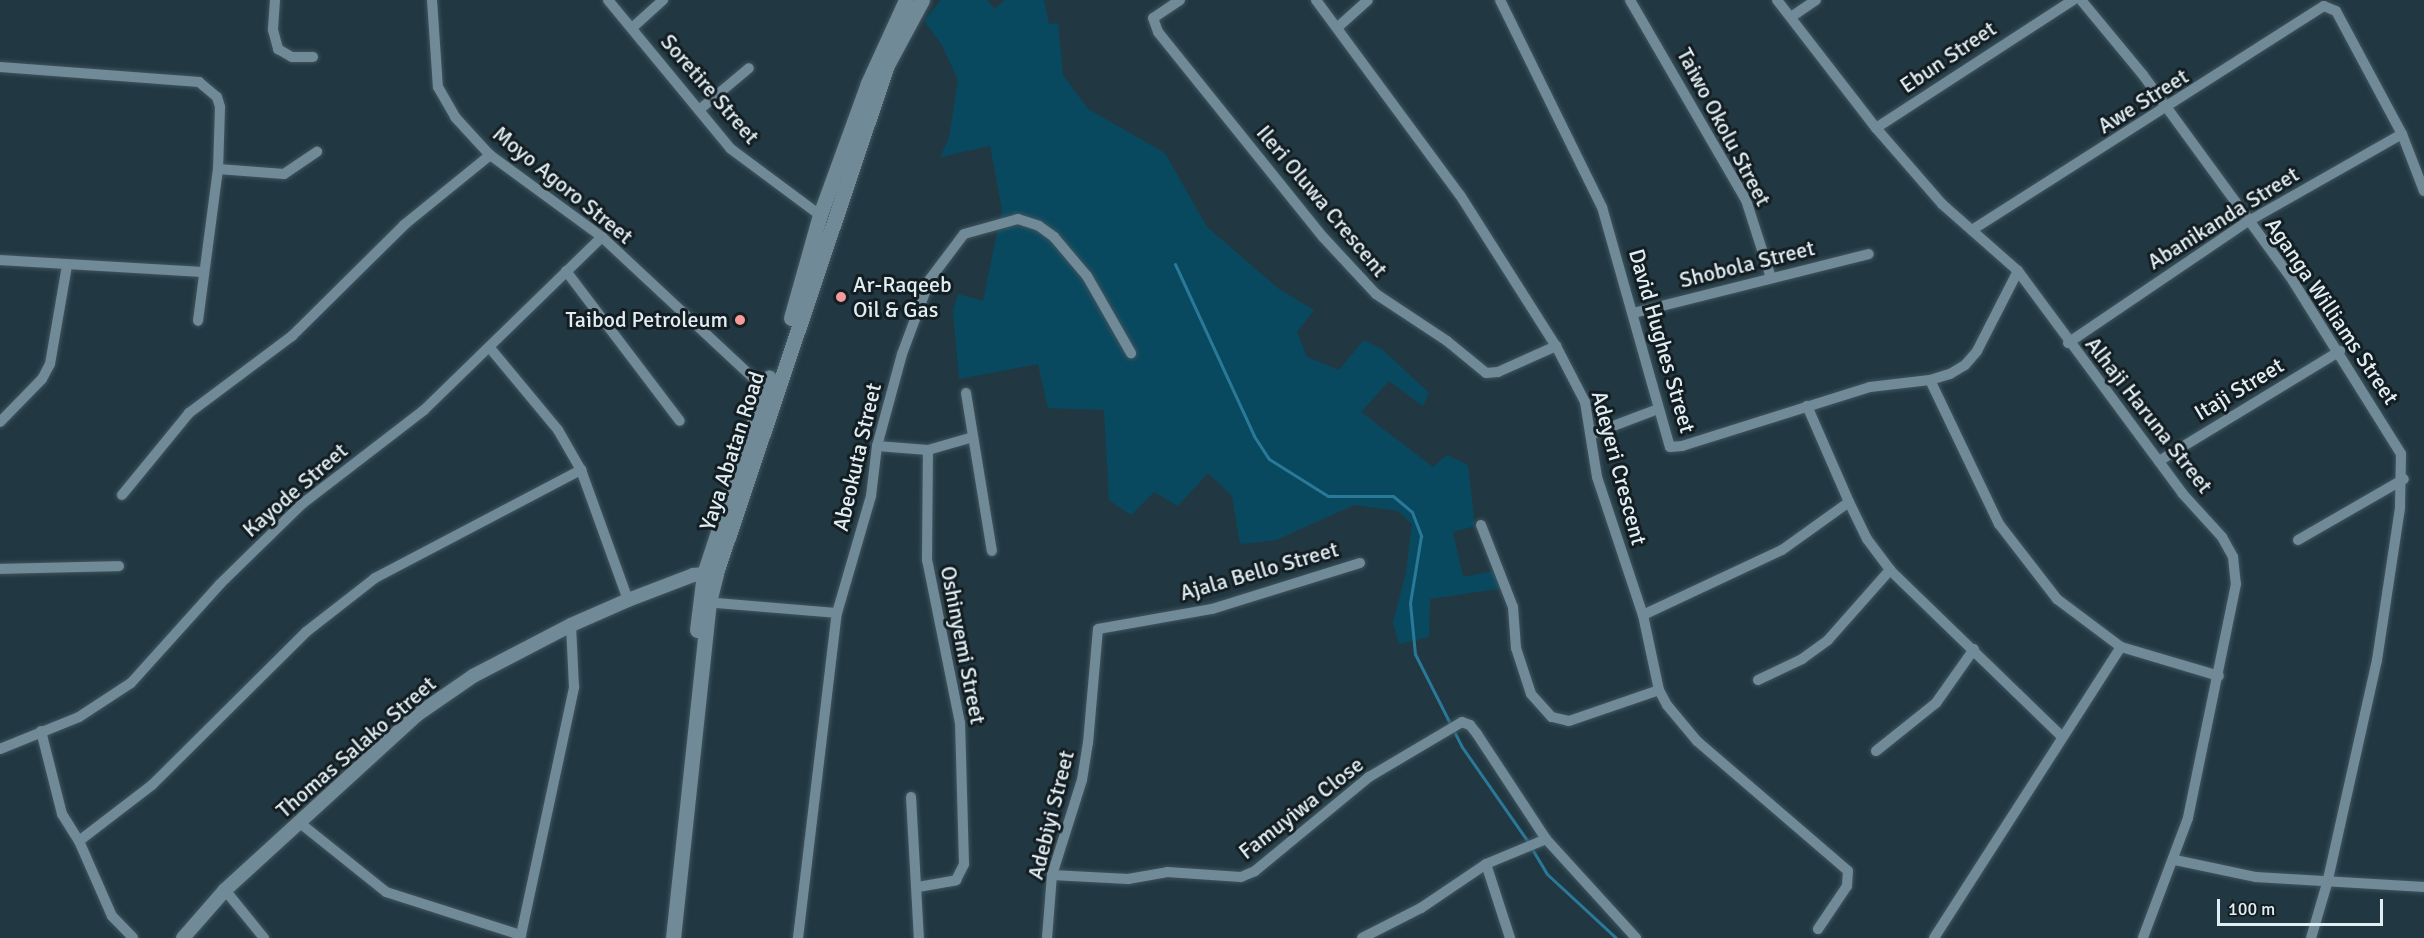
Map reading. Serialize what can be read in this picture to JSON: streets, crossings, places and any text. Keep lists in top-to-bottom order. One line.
{"streets":{"main road":["Yaya Abatan Road"],"street":["Ebun Street","Soretire Street","Awe Street","Taiwo Okolu Street","Moyo Agoro Street","Ileri Oluwa Crescent","Abanikanda Street","Shobola Street","Aganga Williams Street","David Hughes Street","Itaji Street","Alhaji Haruna Street","Abeokuta Street","Adeyeri Crescent","Kayode Street","Ajala Bello Street","Oshinyemi Street","Thomas Salako Street","Famuyiwa Close","Adebiyi Street"]},"crossings":[["Ebun Street","Alhaji Haruna Street"],["Soretire Street","Yaya Abatan Road"],["Awe Street","Abanikanda Street"],["Awe Street","Aganga Williams Street"],["Awe Street","Alhaji Haruna Street"],["Taiwo Okolu Street","Shobola Street"],["Moyo Agoro Street","Yaya Abatan Road"],["Moyo Agoro Street","Kayode Street"],["Ileri Oluwa Crescent","Adeyeri Crescent"],["Abanikanda Street","Aganga Williams Street"],["Abanikanda Street","Alhaji Haruna Street"],["Shobola Street","David Hughes Street"],["Aganga Williams Street","Itaji Street"],["David Hughes Street","Alhaji Haruna Street"],["Itaji Street","Alhaji Haruna Street"],["Yaya Abatan Road","Thomas Salako Street"],["Ajala Bello Street","Adebiyi Street"],["Famuyiwa Close","Adebiyi Street"]],"places":["Ar-Raqeeb Oil & Gas","Taibod Petroleum"],"scale_bar":"100 m"}
